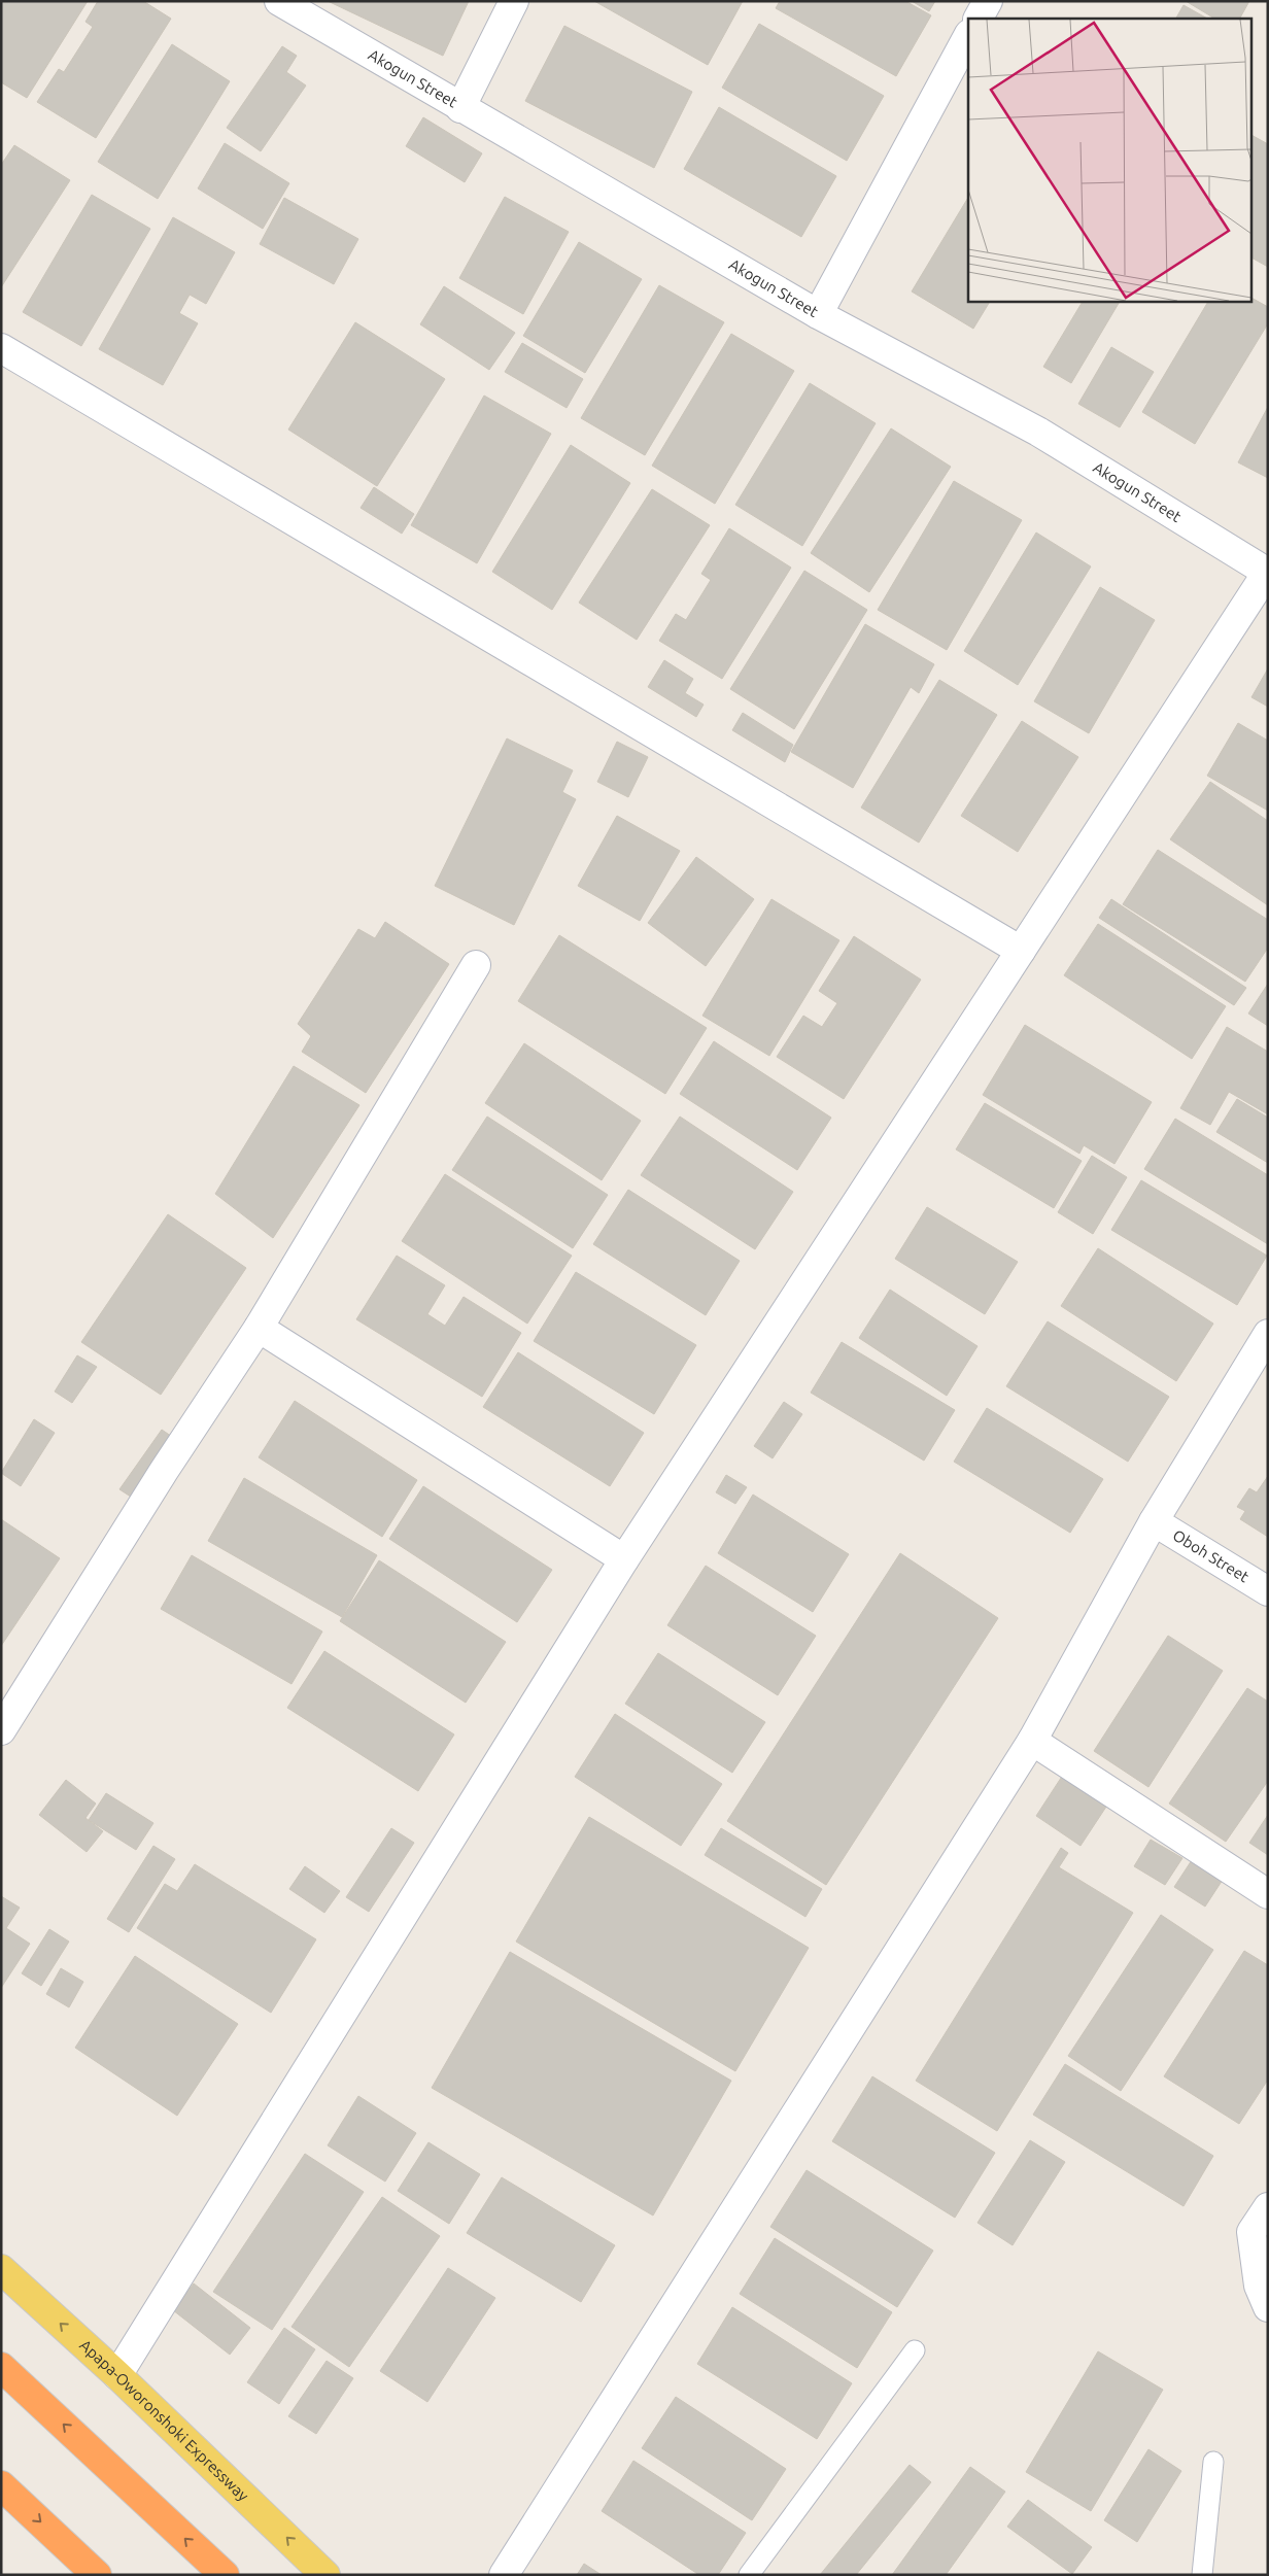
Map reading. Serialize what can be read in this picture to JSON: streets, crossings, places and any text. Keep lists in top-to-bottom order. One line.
{"streets":{"main road":["Apapa-Oworonshoki Expressway"],"street":["Akogun Street","Oboh Street"]},"one_way":["Apapa-Oworonshoki Expressway"]}
